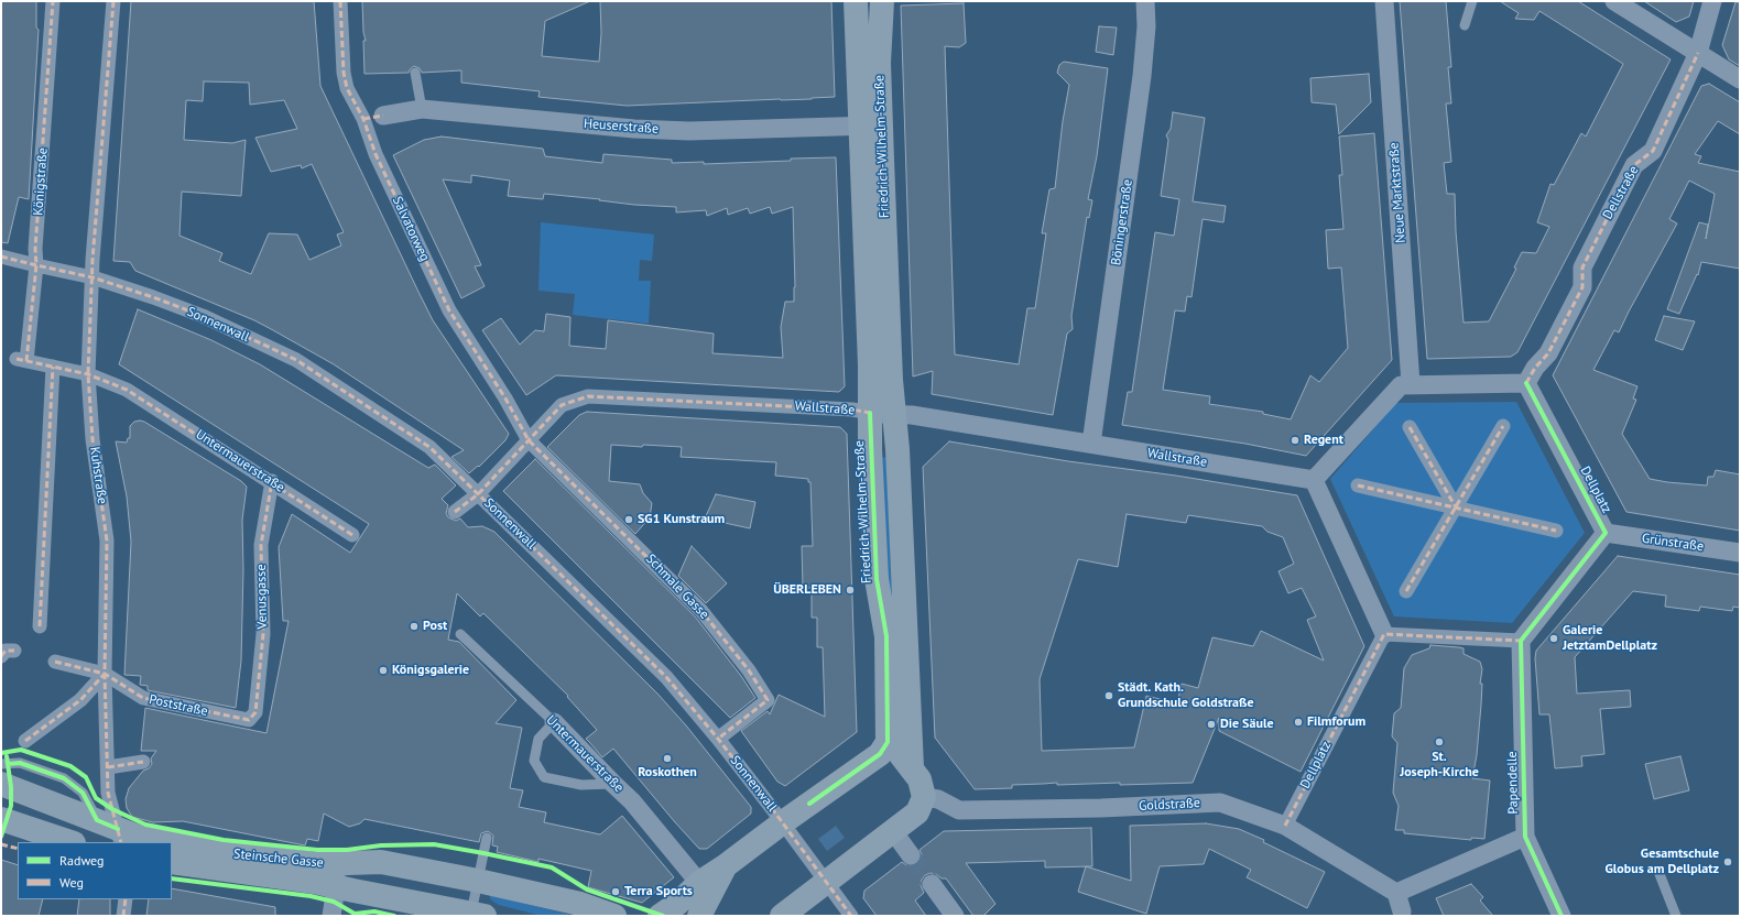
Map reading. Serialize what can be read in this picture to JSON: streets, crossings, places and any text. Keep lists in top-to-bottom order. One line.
{"streets":{"main road":["Friedrich-Wilhelm-Straße","Steinsche Gasse"],"street":["Heuserstraße","Königstraße","Neue Marktstraße","Dellstraße","Böningerstraße","Salvatorweg","Sonnenwall","Wallstraße","Untermauerstraße","Kuhstraße","Dellplatz","Grünstraße","Schmale Gasse","Venusgasse","Poststraße","Papendelle","Goldstraße"]},"crossings":[["Heuserstraße","Friedrich-Wilhelm-Straße"],["Heuserstraße","Salvatorweg"],["Friedrich-Wilhelm-Straße","Wallstraße"],["Königstraße","Sonnenwall"],["Königstraße","Untermauerstraße"],["Dellstraße","Dellplatz"],["Böningerstraße","Wallstraße"],["Salvatorweg","Wallstraße"],["Salvatorweg","Schmale Gasse"],["Sonnenwall","Wallstraße"],["Sonnenwall","Kuhstraße"],["Sonnenwall","Schmale Gasse"],["Wallstraße","Schmale Gasse"],["Untermauerstraße","Kuhstraße"],["Untermauerstraße","Venusgasse"],["Kuhstraße","Poststraße"],["Kuhstraße","Steinsche Gasse"],["Dellplatz","Grünstraße"],["Dellplatz","Papendelle"],["Dellplatz","Goldstraße"],["Venusgasse","Poststraße"]],"places":["Regent","SG1 Kunstraum","ÜBERLEBEN","Post","Galerie JetztamDellplatz","Königsgalerie","Städt. Kath. Grundschule Goldstraße","Filmforum","Die Säule","St. Joseph-Kirche","Roskothen","Gesamtschule Globus am Dellplatz","Terra Sports"],"legend":["Radweg","Weg"]}
